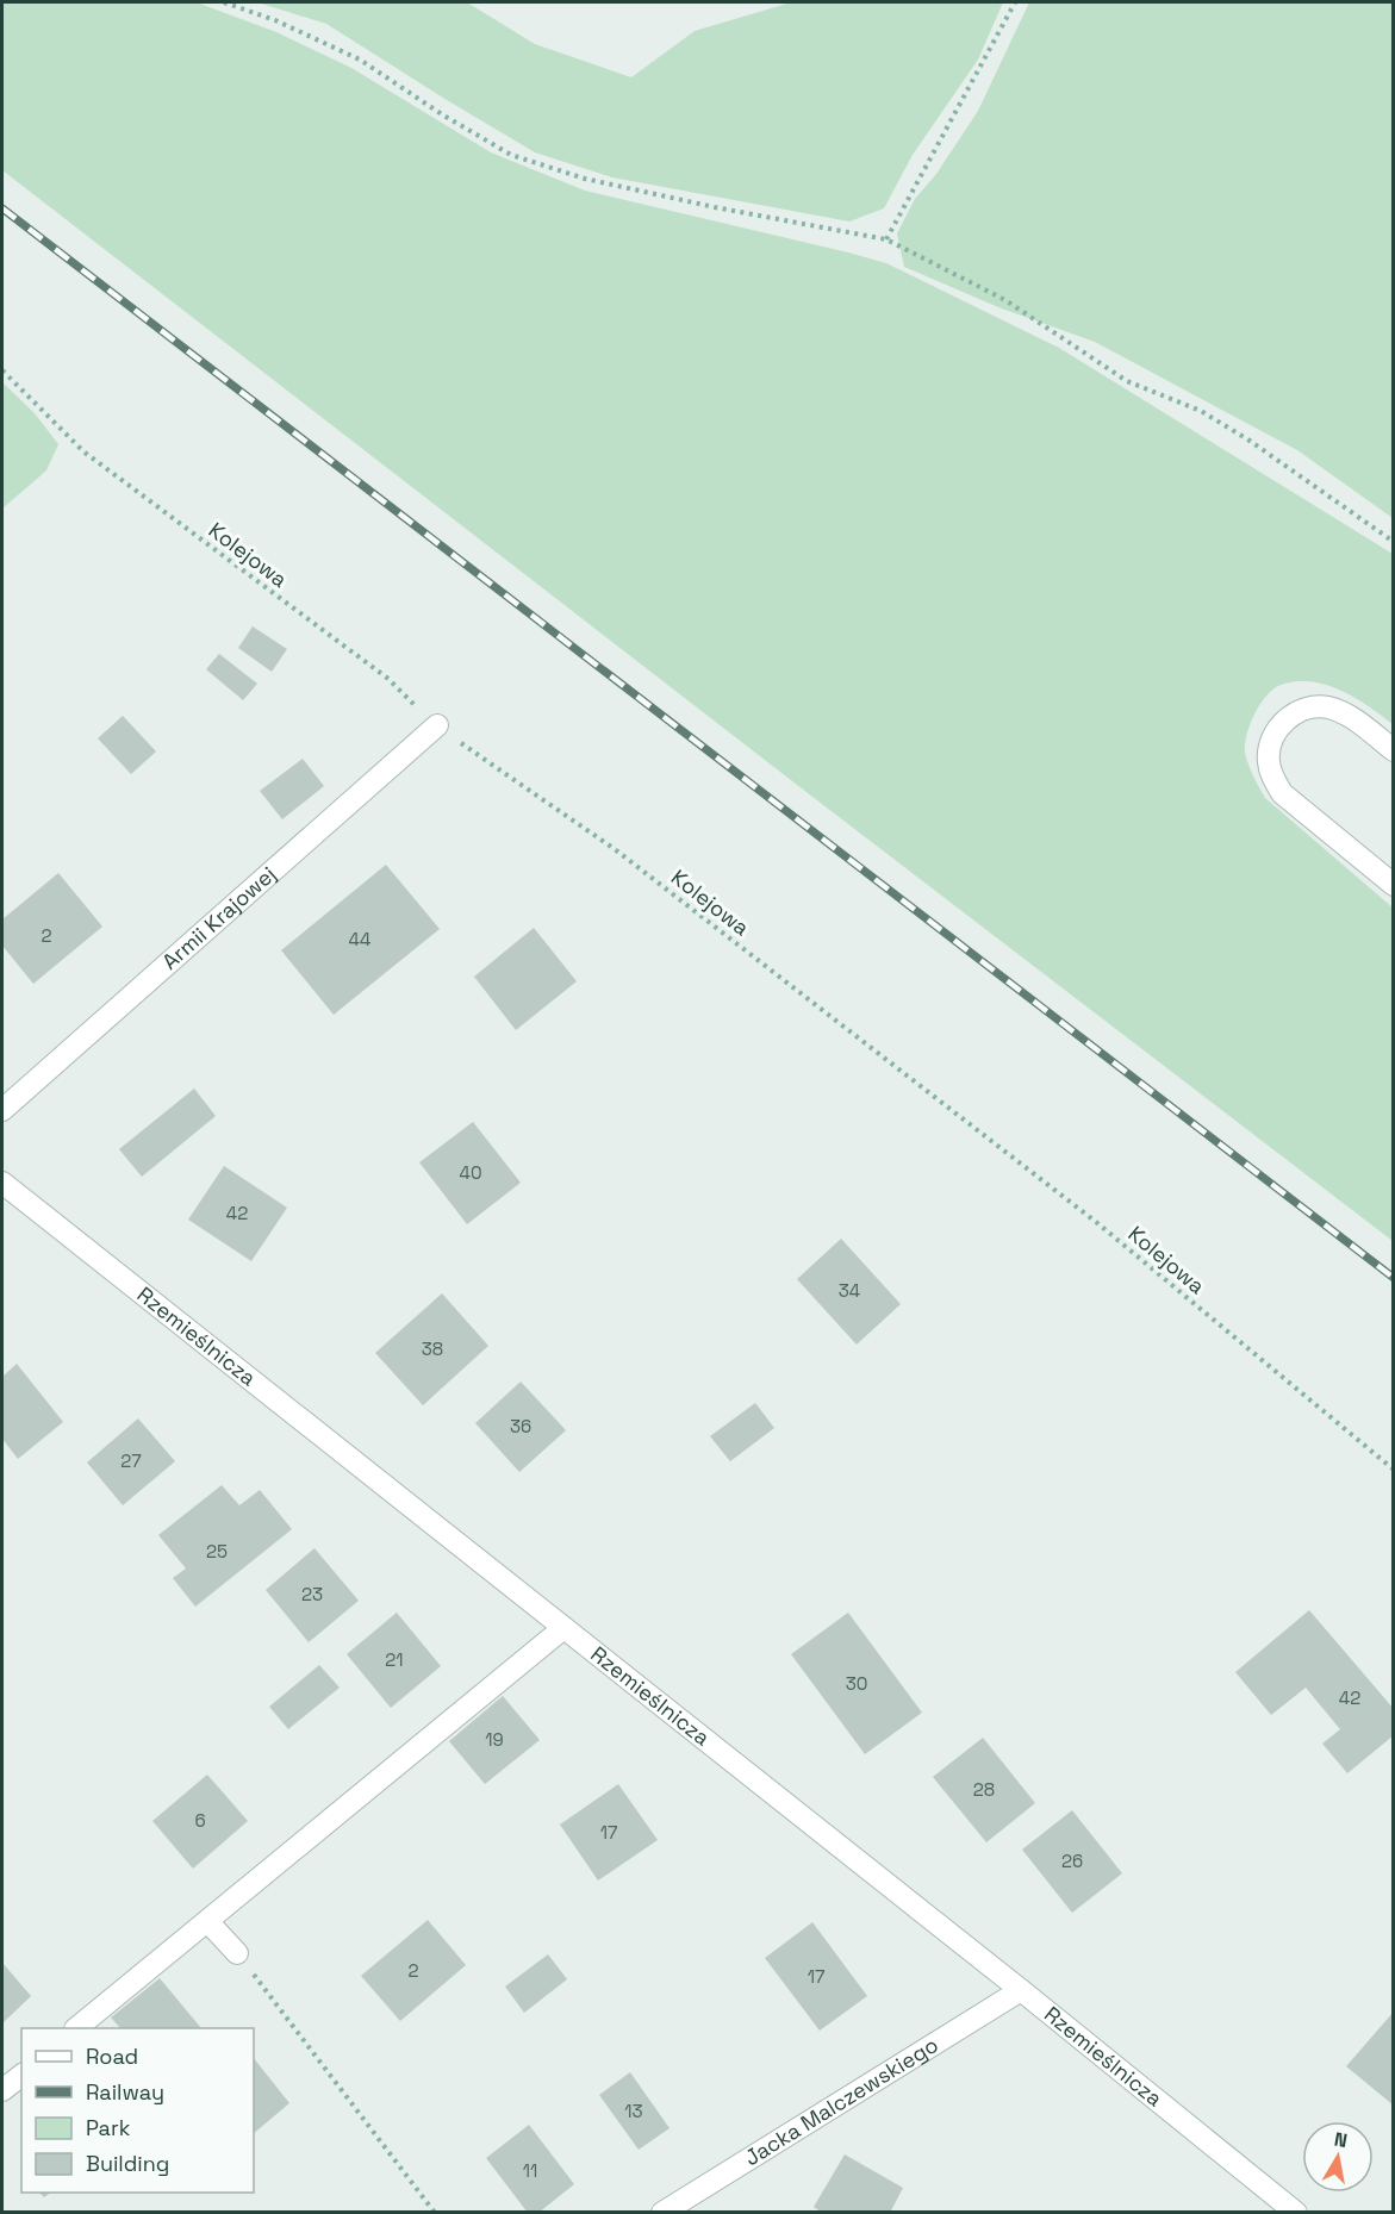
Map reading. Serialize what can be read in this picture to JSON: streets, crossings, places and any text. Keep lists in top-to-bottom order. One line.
{"streets":{"street":["Armii Krajowej","Rzemieślnicza","Jacka Malczewskiego"],"path":["Kolejowa"]},"crossings":[["Kolejowa","Armii Krajowej"],["Rzemieślnicza","Jacka Malczewskiego"]],"house_numbers":["2","44","40","42","34","38","36","27","25","23","21","30","42","19","28","6","17","26","2","17","13","11"],"legend":["Road","Railway","Park","Building"],"north":"top"}
